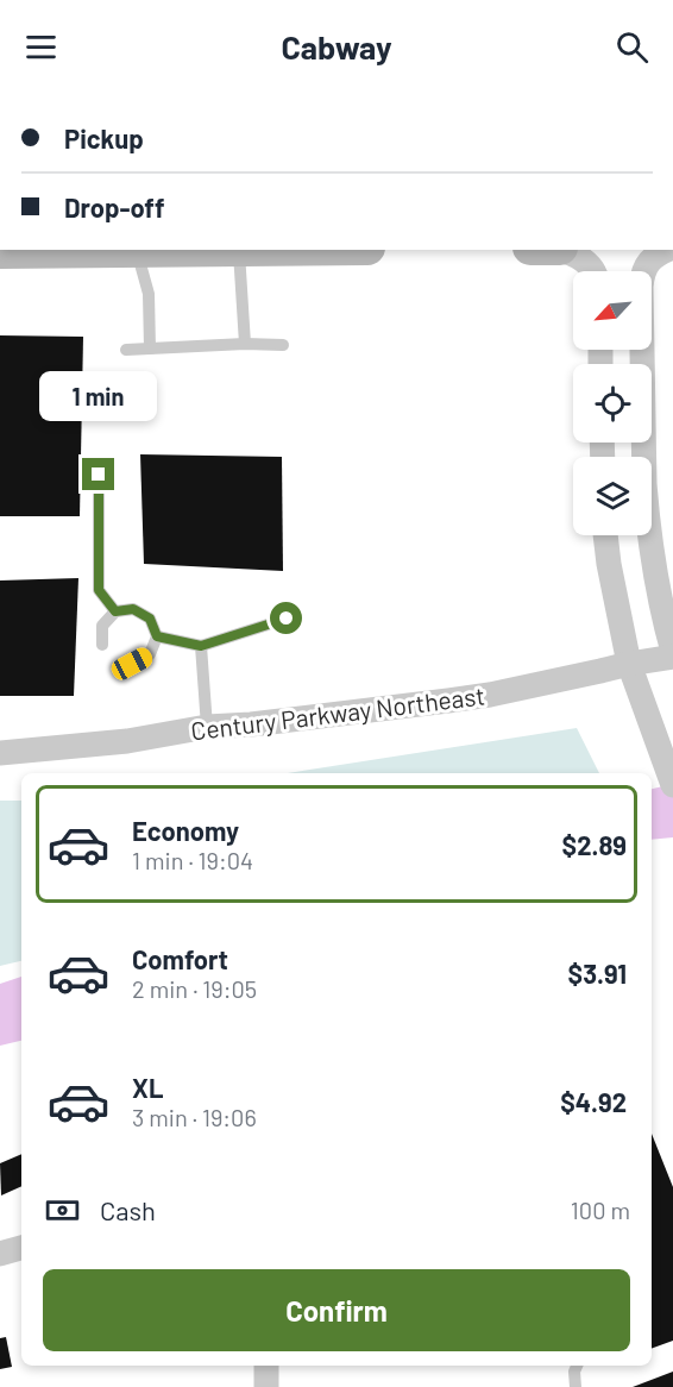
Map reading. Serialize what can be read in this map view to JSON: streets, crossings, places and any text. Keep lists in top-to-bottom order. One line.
{"streets":{"street":["Century Parkway Northeast"]},"north":"bottom left","page":{"header":"Cabway","banner":["Pickup","Drop-off"],"bubble":"1 min","list":[{"name":"Economy","note":"1 min · 19:04","value":"$2.89"},{"name":"Comfort","note":"2 min · 19:05","value":"$3.91"},{"name":"XL","note":"3 min · 19:06","value":"$4.92"}],"pay":["Cash","100 m"],"buttons":"Confirm"}}
